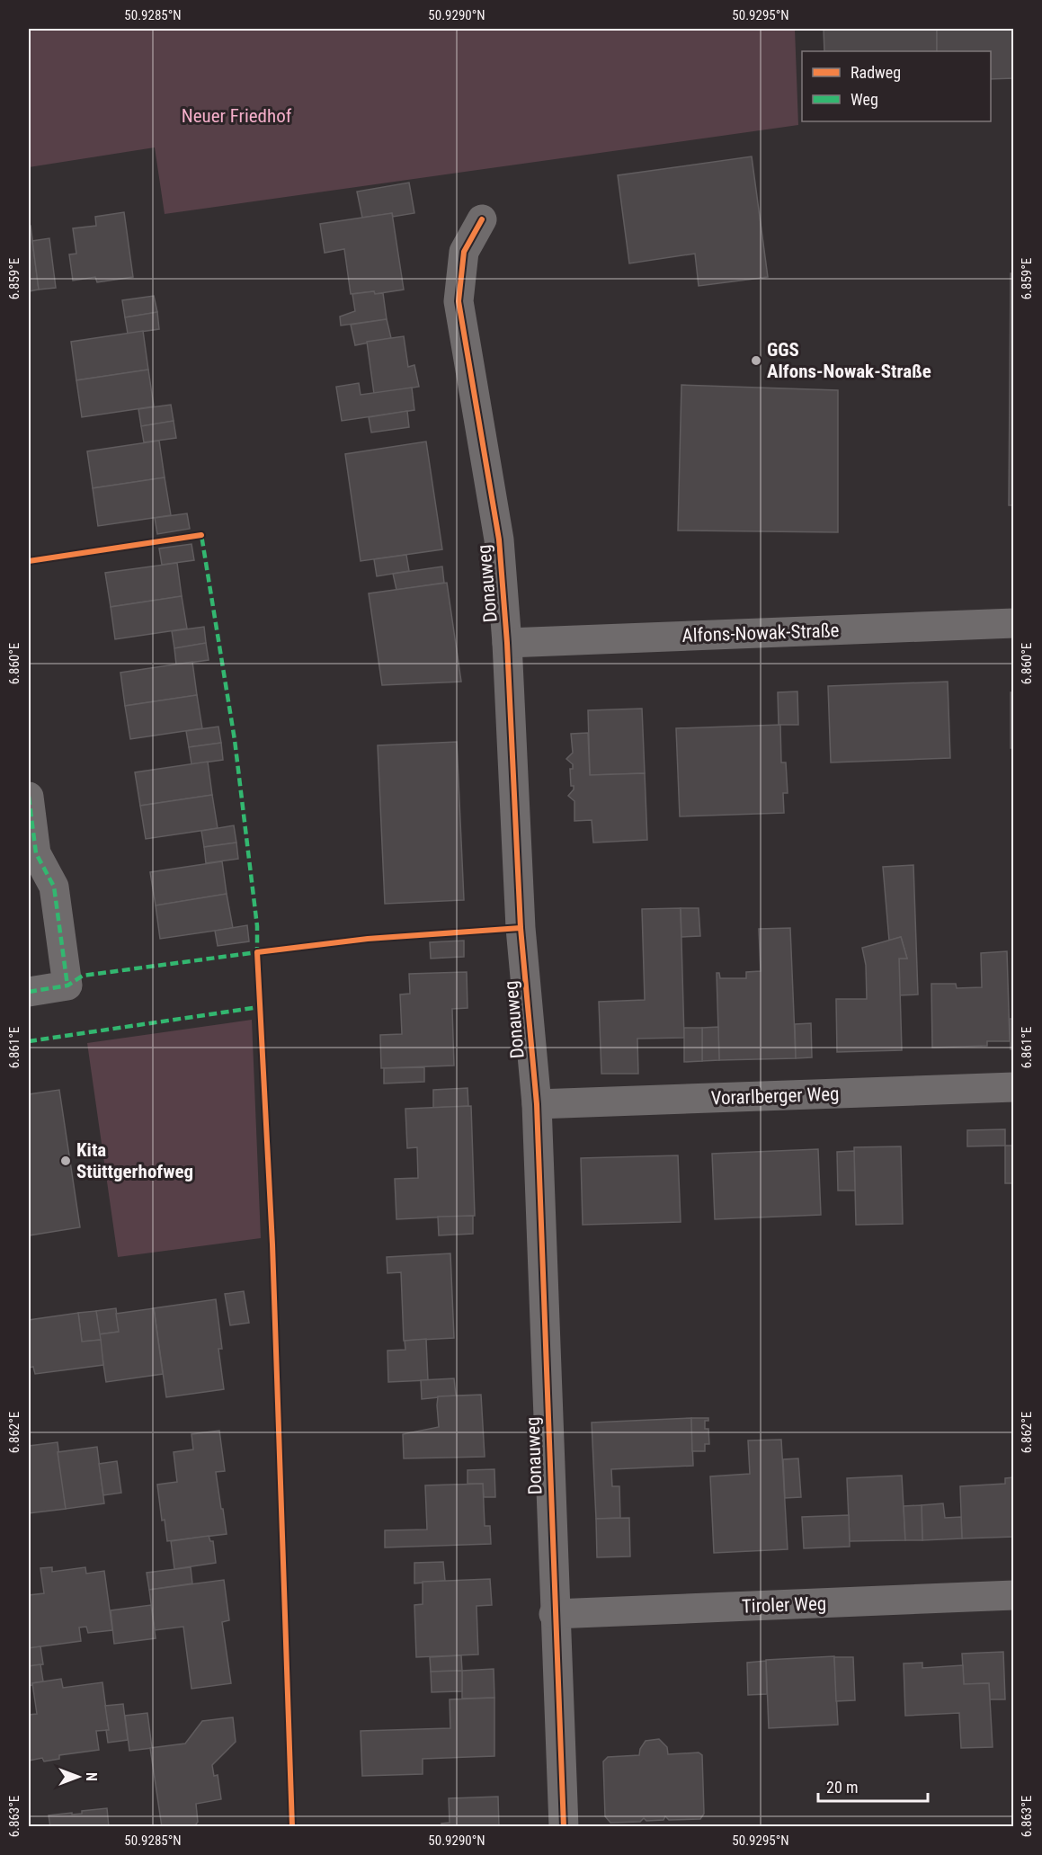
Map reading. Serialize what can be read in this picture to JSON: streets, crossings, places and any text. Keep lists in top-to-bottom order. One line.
{"streets":{"street":["Donauweg","Alfons-Nowak-Straße","Vorarlberger Weg","Tiroler Weg"]},"crossings":[["Donauweg","Alfons-Nowak-Straße"],["Donauweg","Vorarlberger Weg"],["Donauweg","Tiroler Weg"]],"parks":["Neuer Friedhof"],"places":["GGS Alfons-Nowak-Straße","Kita Stüttgerhofweg"],"legend":["Radweg","Weg"],"scale_bar":"20 m","north":"right","coordinates":["50.9285°N","50.9290°N","50.9295°N","6.859°E","6.860°E","6.861°E","6.862°E","6.863°E"]}
